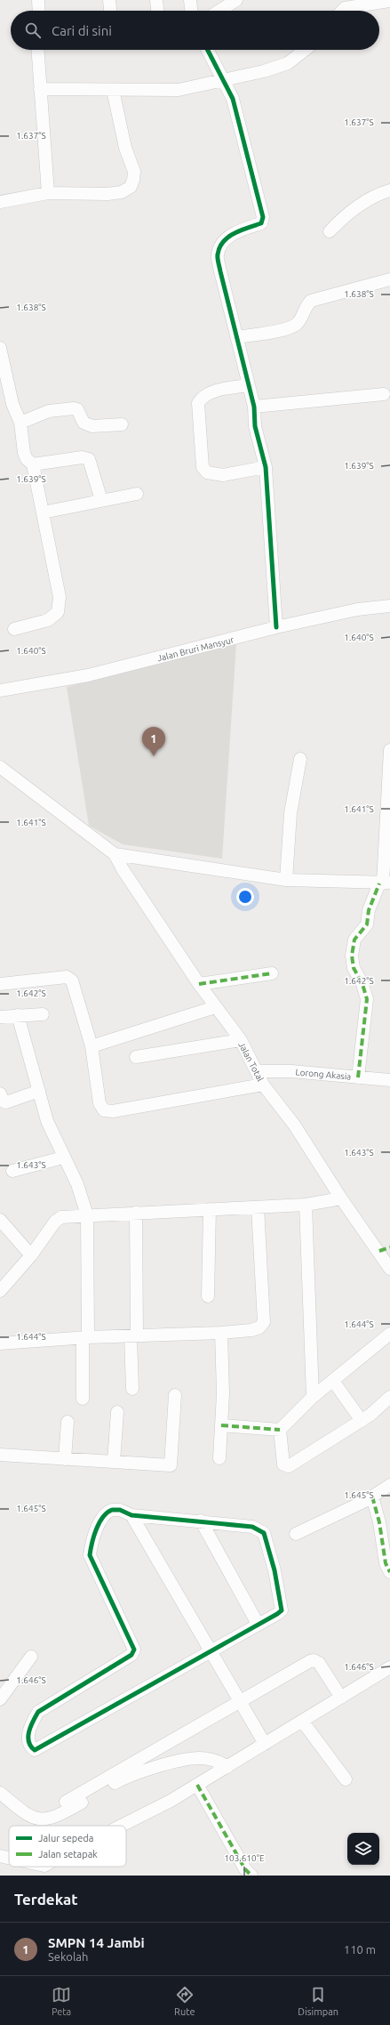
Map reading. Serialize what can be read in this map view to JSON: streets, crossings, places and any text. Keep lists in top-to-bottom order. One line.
{"streets":{"street":["Jalan Bruri Mansyur","Jalan Total","Lorong Akasia"]},"crossings":[["Jalan Total","Lorong Akasia"]],"legend":["Jalur sepeda","Jalan setapak"],"page":{"search":"Cari di sini","pins":"1","heading":"Terdekat","list":[{"mark":"1","name":"SMPN 14 Jambi","note":"Sekolah","value":"110 m"}],"nav":["Peta","Rute","Disimpan"]},"coordinates":["1.637°S","1.638°S","1.639°S","1.640°S","1.641°S","1.642°S","1.643°S","1.644°S","1.645°S","1.646°S","103.610°E"]}
